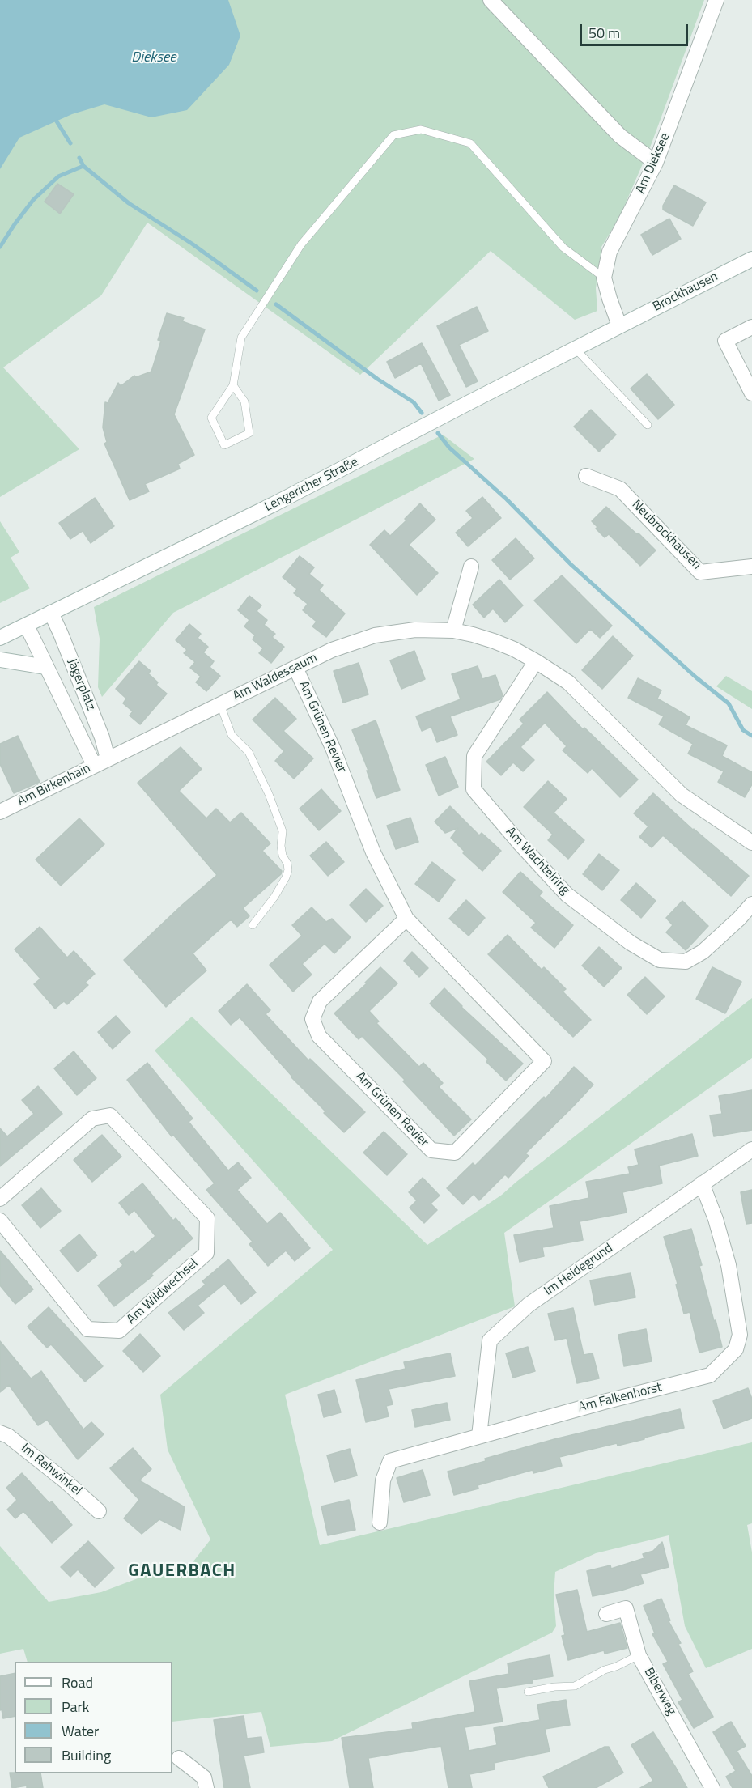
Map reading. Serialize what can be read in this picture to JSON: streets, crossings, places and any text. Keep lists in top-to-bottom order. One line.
{"streets":{"street":["Am Dieksee","Brockhausen","Lengericher Straße","Neubrockhausen","Am Waldessaum","Jägerplatz","Am Grünen Revier","Am Birkenhain","Am Wachtelring","Im Heidegrund","Am Wildwechsel","Am Falkenhorst","Im Rehwinkel","Biberweg"]},"crossings":[["Am Dieksee","Brockhausen"],["Am Dieksee","Lengericher Straße"],["Brockhausen","Lengericher Straße"],["Lengericher Straße","Jägerplatz"],["Am Waldessaum","Jägerplatz"],["Am Waldessaum","Am Grünen Revier"],["Am Waldessaum","Am Birkenhain"],["Am Waldessaum","Am Wachtelring"],["Jägerplatz","Am Birkenhain"],["Im Heidegrund","Am Falkenhorst"]],"districts":["GAUERBACH"],"water":["Dieksee"],"legend":["Road","Park","Water","Building"],"scale_bar":"50 m"}
